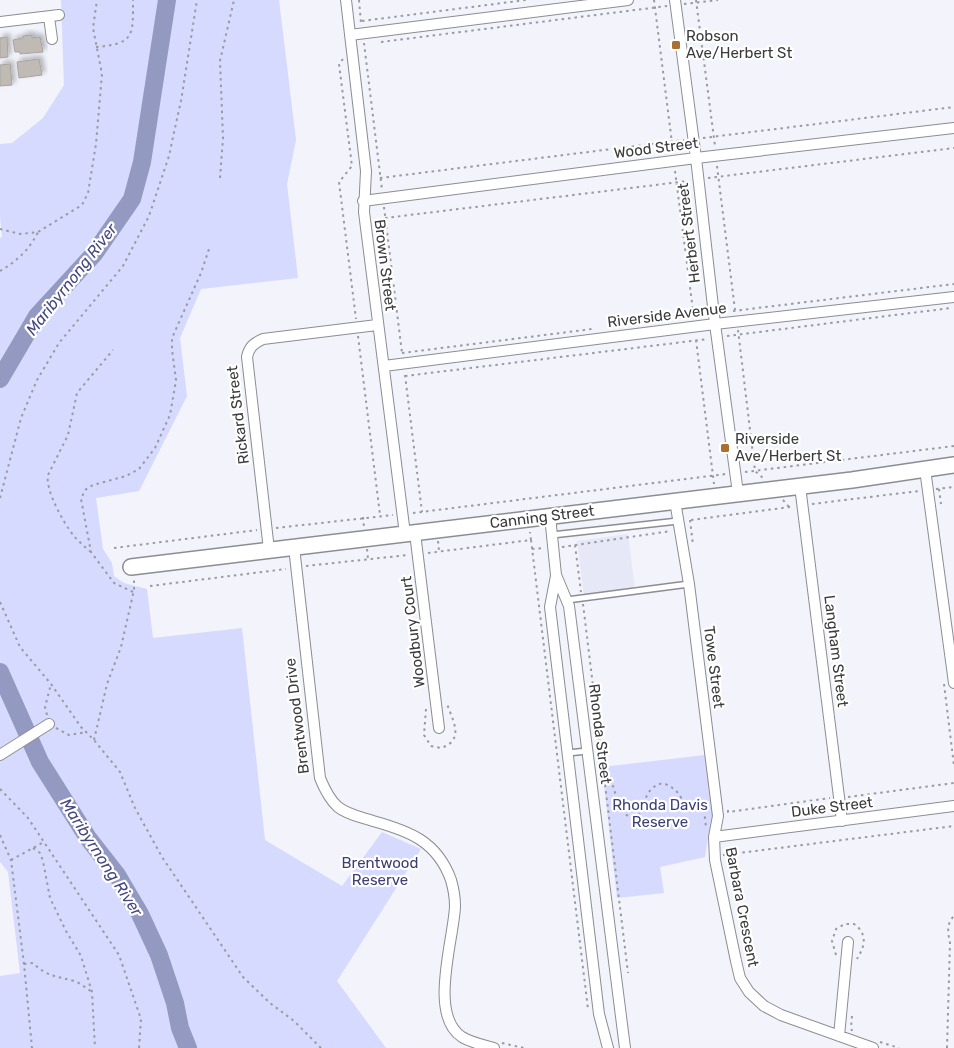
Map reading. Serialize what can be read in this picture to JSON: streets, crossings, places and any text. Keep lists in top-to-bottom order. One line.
{"streets":{"street":["Wood Street","Herbert Street","Brown Street","Riverside Avenue","Rickard Street","Canning Street","Woodbury Court","Langham Street","Towe Street","Brentwood Drive","Rhonda Street","Duke Street","Barbara Crescent"]},"crossings":[["Wood Street","Herbert Street"],["Wood Street","Brown Street"],["Herbert Street","Riverside Avenue"],["Herbert Street","Canning Street"],["Brown Street","Riverside Avenue"],["Brown Street","Rickard Street"],["Brown Street","Canning Street"],["Brown Street","Woodbury Court"],["Rickard Street","Canning Street"],["Rickard Street","Brentwood Drive"],["Canning Street","Woodbury Court"],["Canning Street","Langham Street"],["Canning Street","Towe Street"],["Canning Street","Brentwood Drive"],["Canning Street","Rhonda Street"],["Langham Street","Duke Street"],["Towe Street","Duke Street"],["Towe Street","Barbara Crescent"],["Duke Street","Barbara Crescent"]],"water":["Maribyrnong River"],"parks":["Rhonda Davis Reserve","Brentwood Reserve"],"places":{"transit":["Robson Ave/Herbert St","Riverside Ave/Herbert St"]}}
